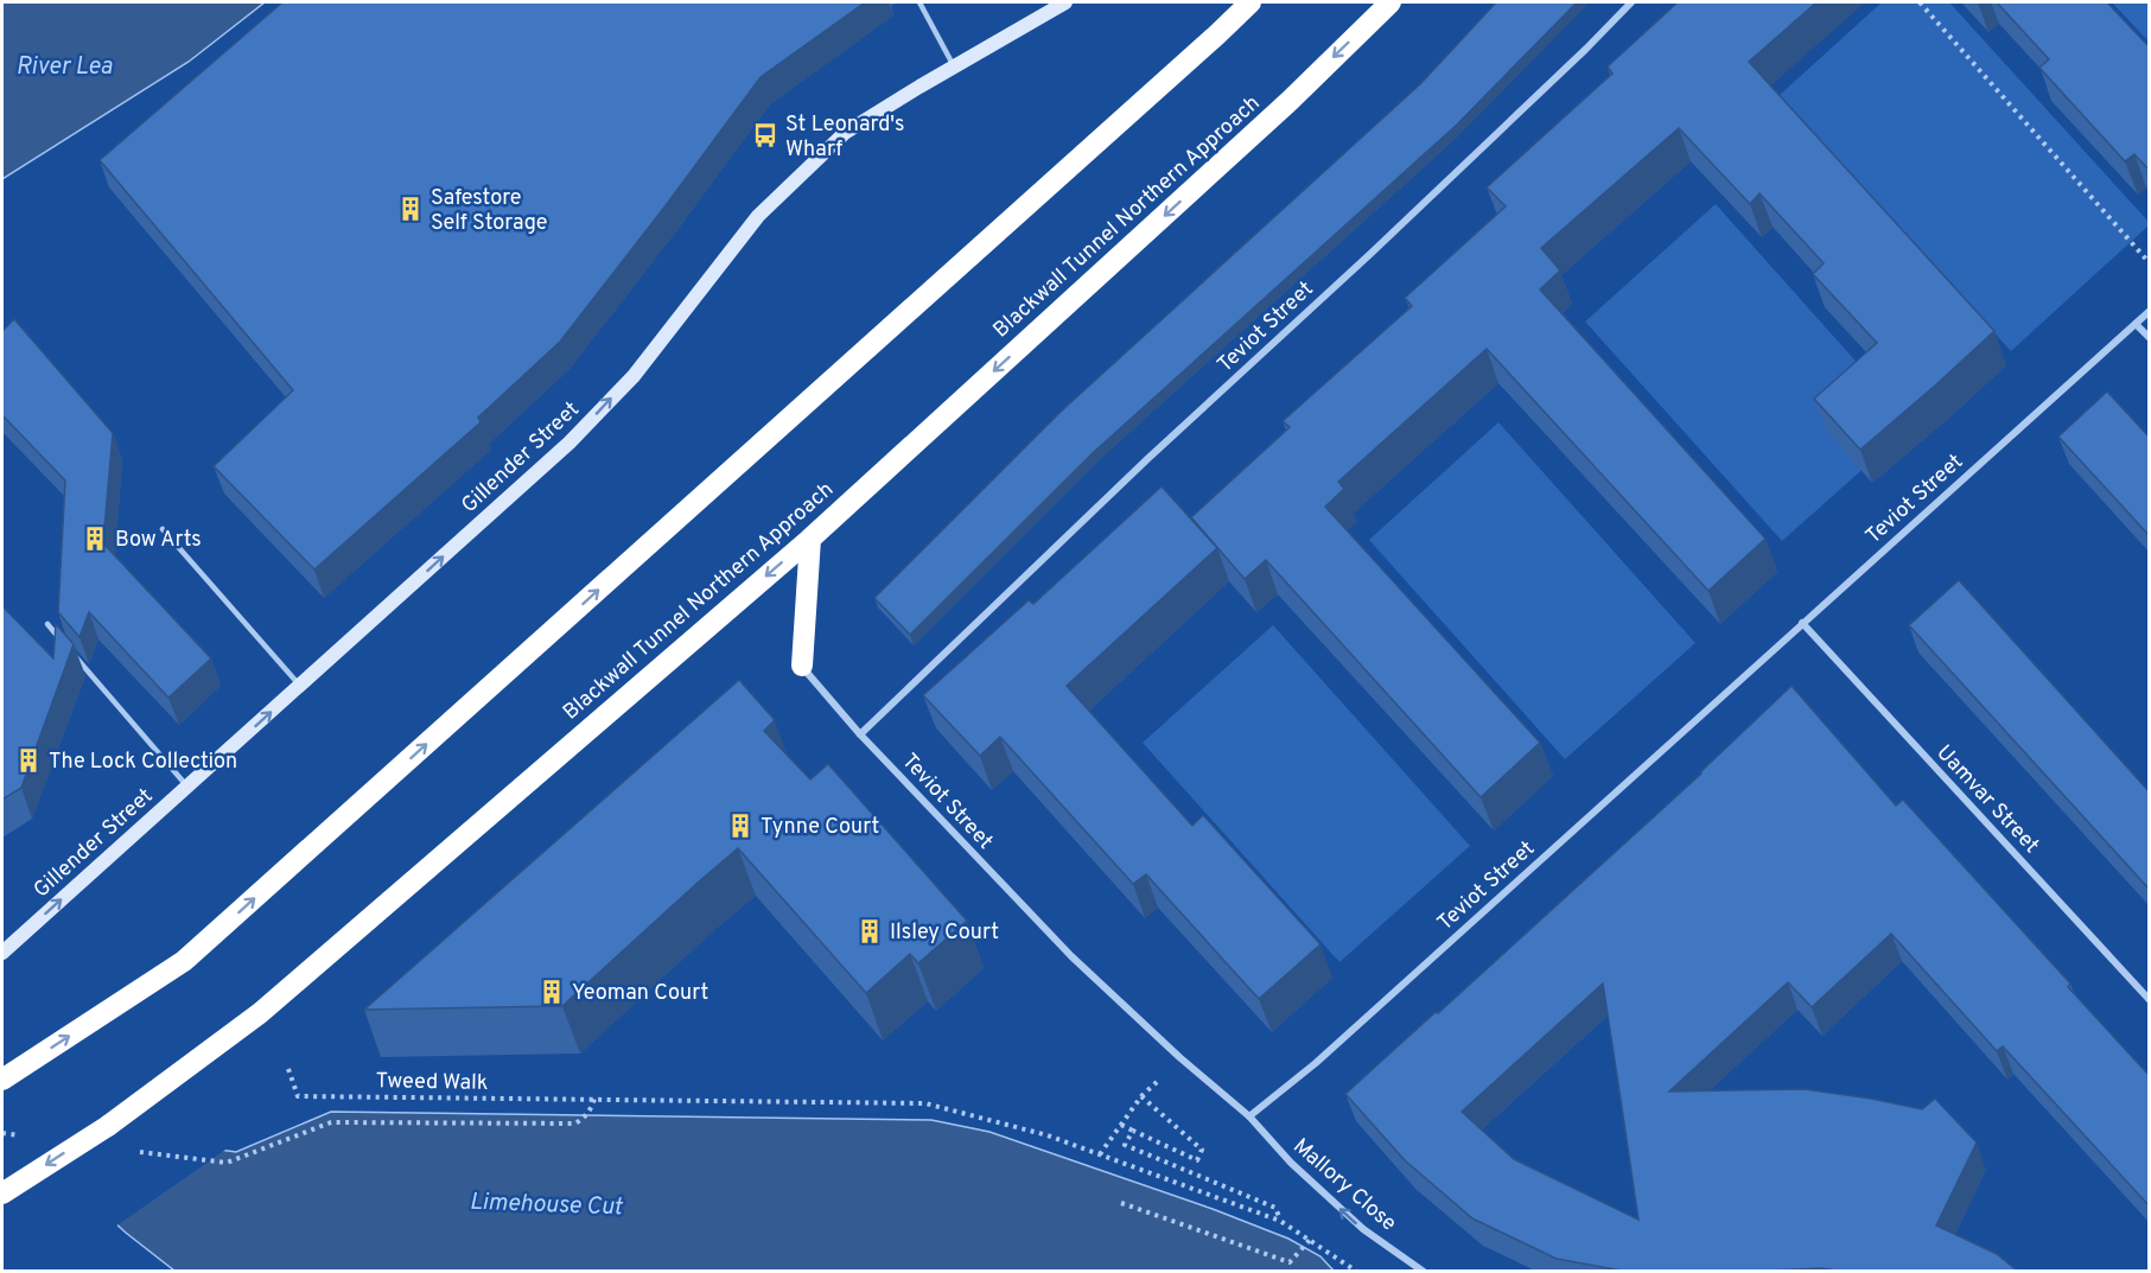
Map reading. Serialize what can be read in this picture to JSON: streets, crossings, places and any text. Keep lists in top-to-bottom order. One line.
{"streets":{"highway":["Blackwall Tunnel Northern Approach"],"street":["Teviot Street","Gillender Street","Uamvar Street","Mallory Close"],"path":["Tweed Walk"]},"crossings":[["Teviot Street","Uamvar Street"],["Teviot Street","Mallory Close"]],"one_way":["Gillender Street","Mallory Close"],"water":["River Lea","Limehouse Cut"],"places":{"bus stop":["St Leonard's Wharf"],"building":["Safestore Self Storage","Bow Arts","The Lock Collection","Tynne Court","Ilsley Court","Yeoman Court"]}}
